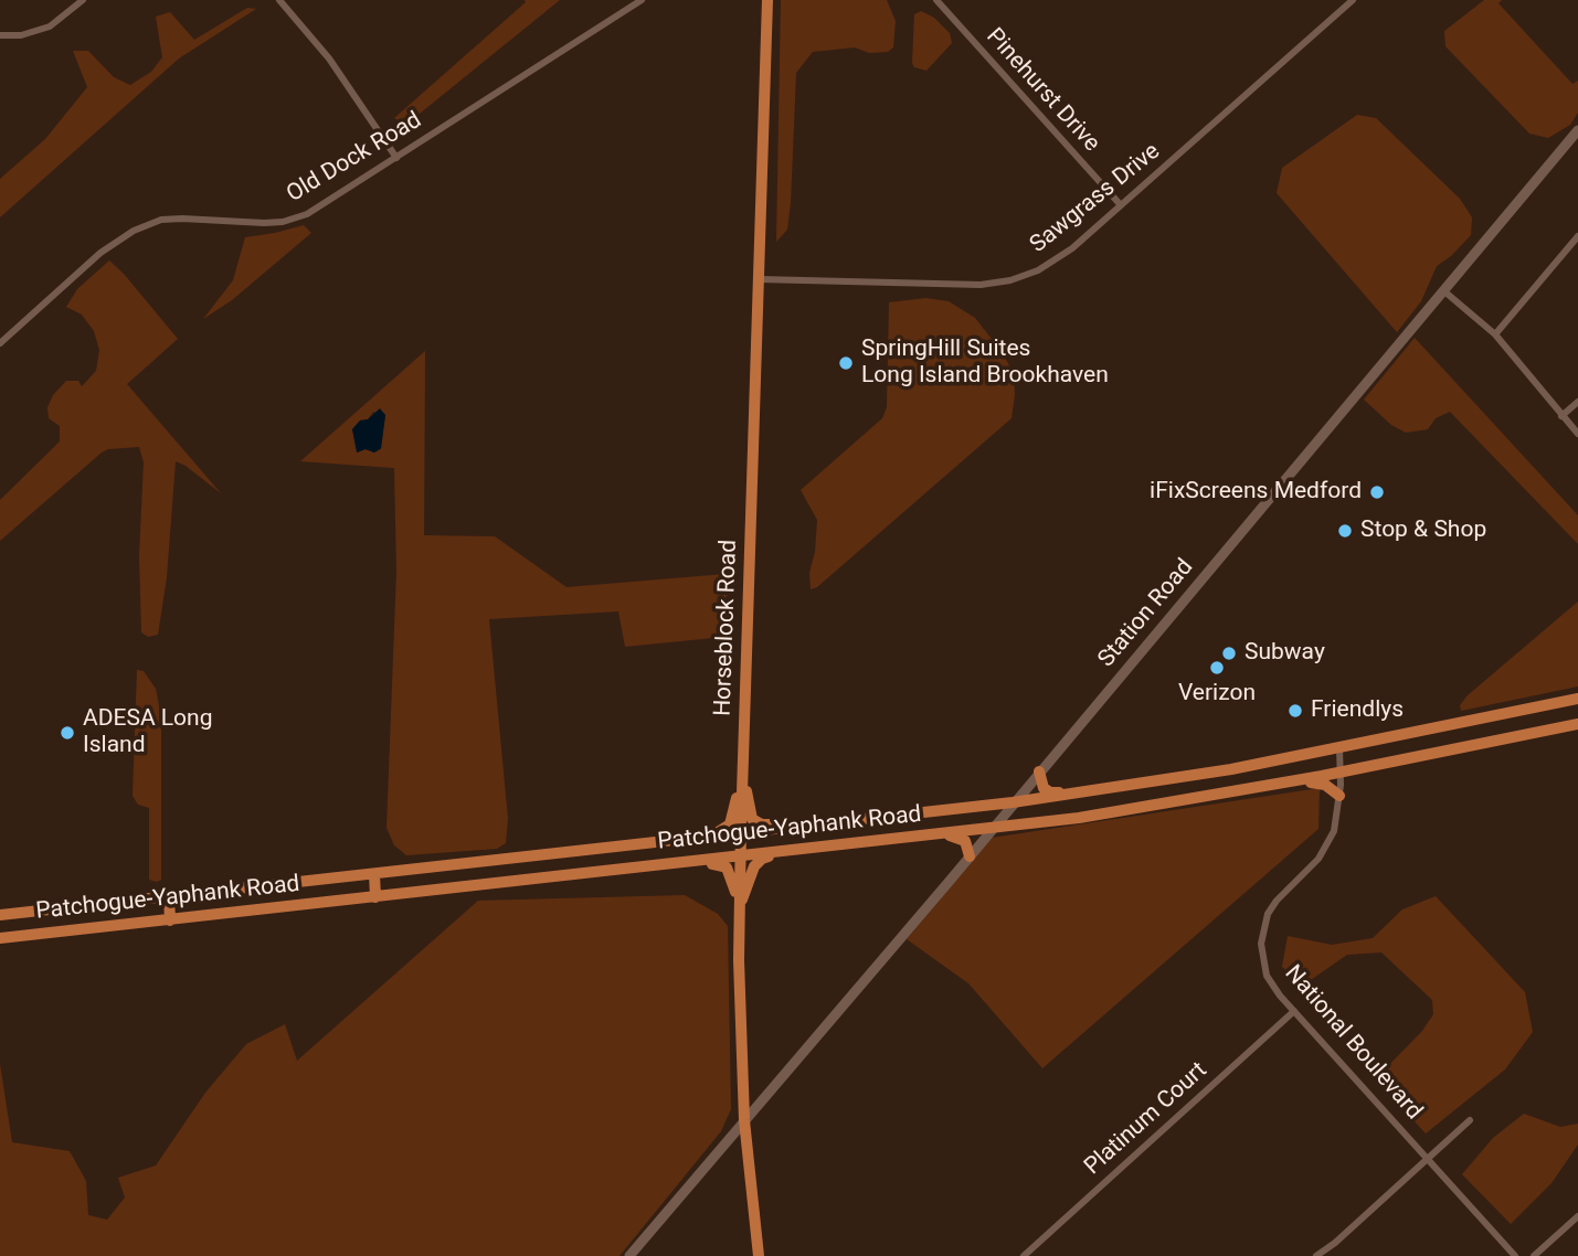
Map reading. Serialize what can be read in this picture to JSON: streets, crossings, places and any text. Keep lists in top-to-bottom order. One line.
{"streets":{"main road":["Station Road","Horseblock Road","Patchogue-Yaphank Road"],"street":["Pinehurst Drive","Old Dock Road","Sawgrass Drive","National Boulevard","Platinum Court"]},"crossings":[["Pinehurst Drive","Sawgrass Drive"],["Sawgrass Drive","Horseblock Road"],["Station Road","Horseblock Road"],["Station Road","Patchogue-Yaphank Road"],["Horseblock Road","Patchogue-Yaphank Road"],["Patchogue-Yaphank Road","National Boulevard"],["National Boulevard","Platinum Court"]],"places":["SpringHill Suites Long Island Brookhaven","iFixScreens Medford","Stop & Shop","Subway","Verizon","Friendlys","ADESA Long Island"]}
